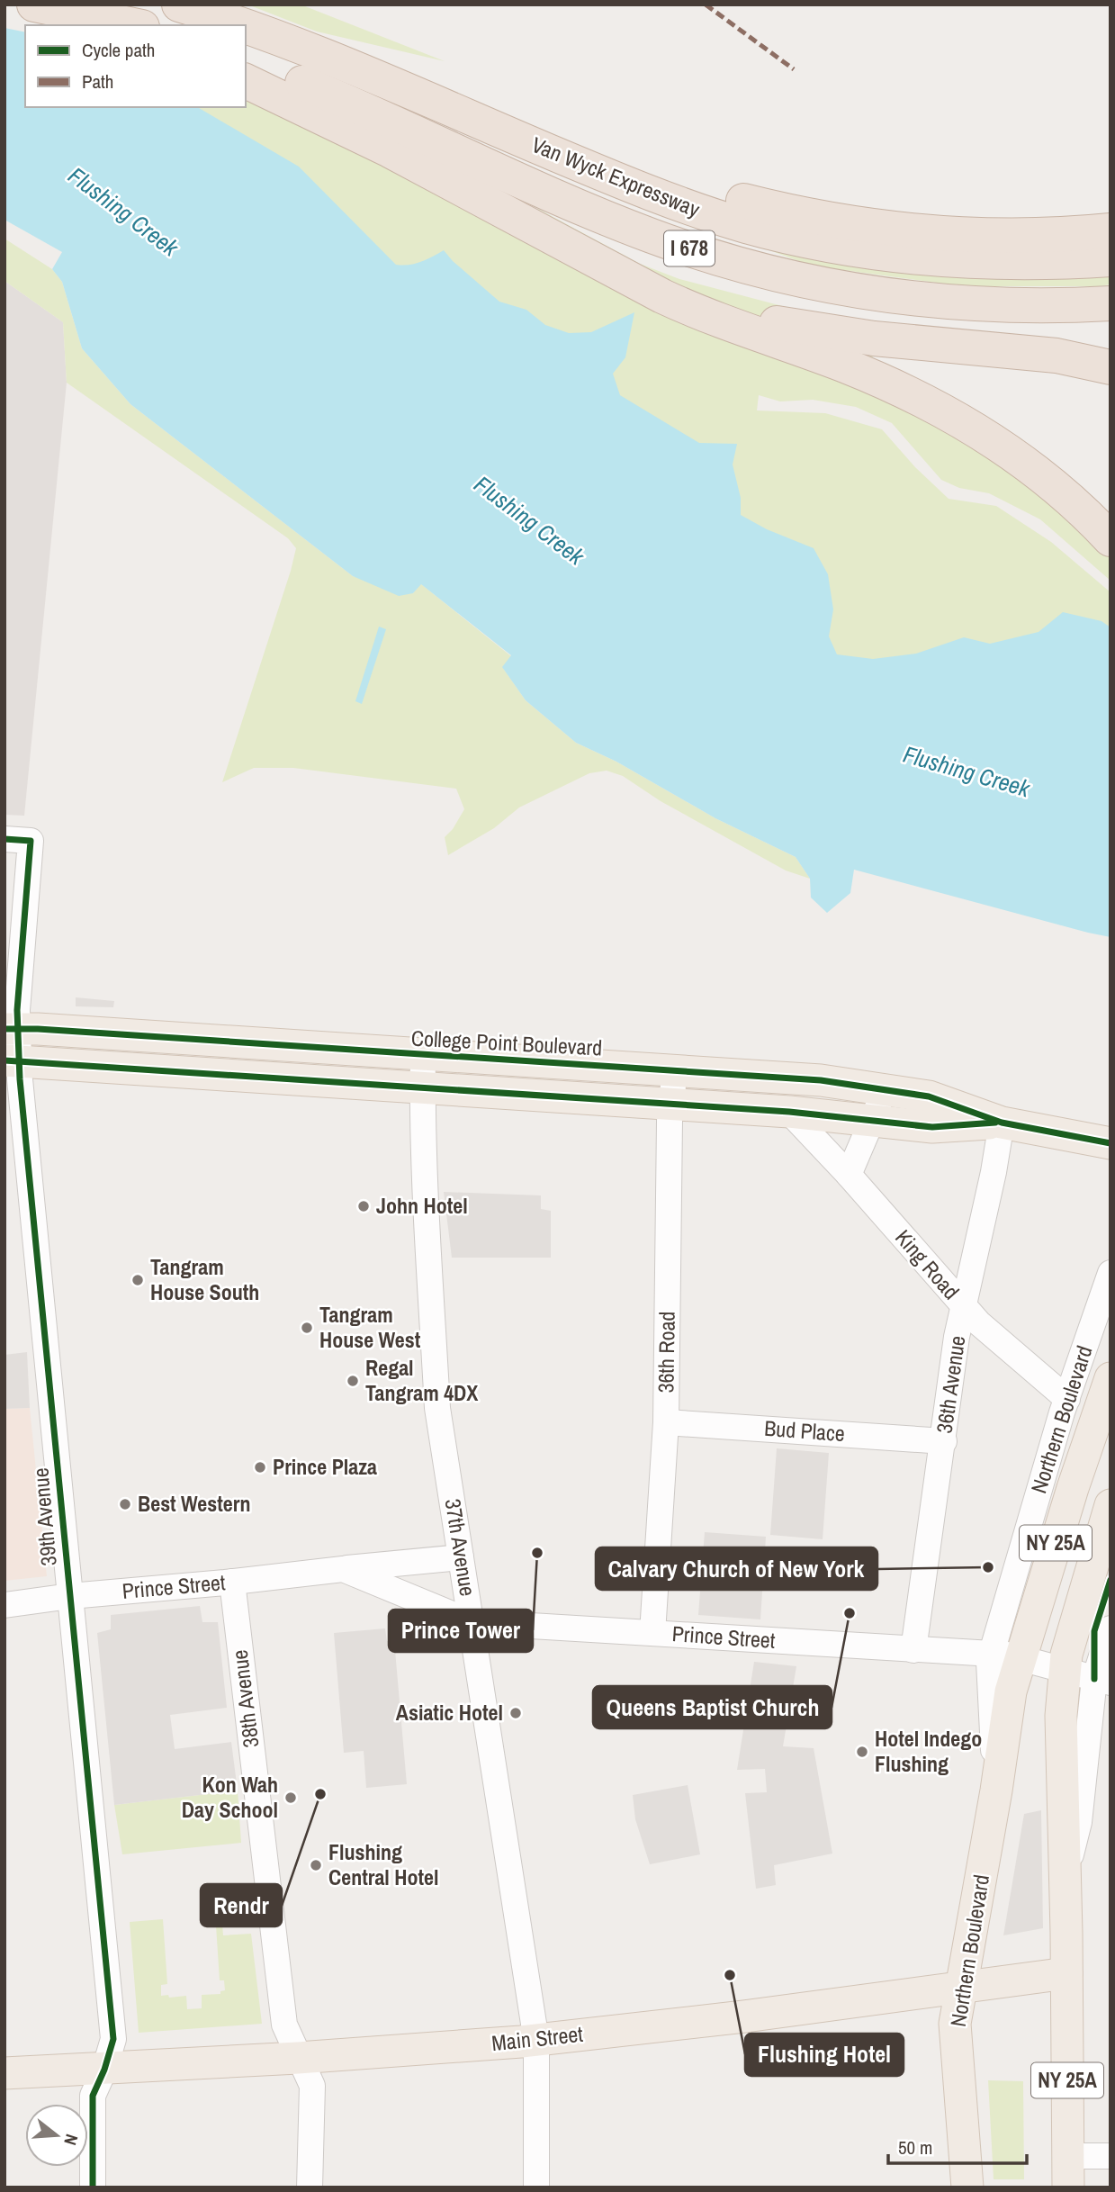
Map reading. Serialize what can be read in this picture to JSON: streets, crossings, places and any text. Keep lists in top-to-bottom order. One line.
{"streets":{"highway":["Van Wyck Expressway","I 678"],"main road":["College Point Boulevard","Northern Boulevard","NY 25A","Main Street"],"street":["King Road","36th Road","36th Avenue","Bud Place","39th Avenue","37th Avenue","Prince Street","38th Avenue"]},"crossings":[["College Point Boulevard","King Road"],["College Point Boulevard","36th Road"],["College Point Boulevard","36th Avenue"],["College Point Boulevard","39th Avenue"],["College Point Boulevard","37th Avenue"],["King Road","36th Avenue"],["King Road","Northern Boulevard"],["36th Road","Bud Place"],["36th Road","Prince Street"],["36th Avenue","Bud Place"],["36th Avenue","Prince Street"],["Northern Boulevard","Prince Street"],["Northern Boulevard","Main Street"],["39th Avenue","Prince Street"],["39th Avenue","Main Street"],["NY 25A","Prince Street"],["NY 25A","Main Street"],["37th Avenue","Prince Street"],["37th Avenue","Main Street"],["Prince Street","38th Avenue"],["38th Avenue","Main Street"]],"water":["Flushing Creek"],"places":["John Hotel","Tangram House South","Tangram House West","Regal Tangram 4DX","Prince Plaza","Best Western","Prince Tower","Calvary Church of New York","Queens Baptist Church","Asiatic Hotel","Hotel Indego Flushing","Rendr","Kon Wah Day School","Flushing Central Hotel","Flushing Hotel"],"legend":["Cycle path","Path"],"scale_bar":"50 m","north":"right"}
